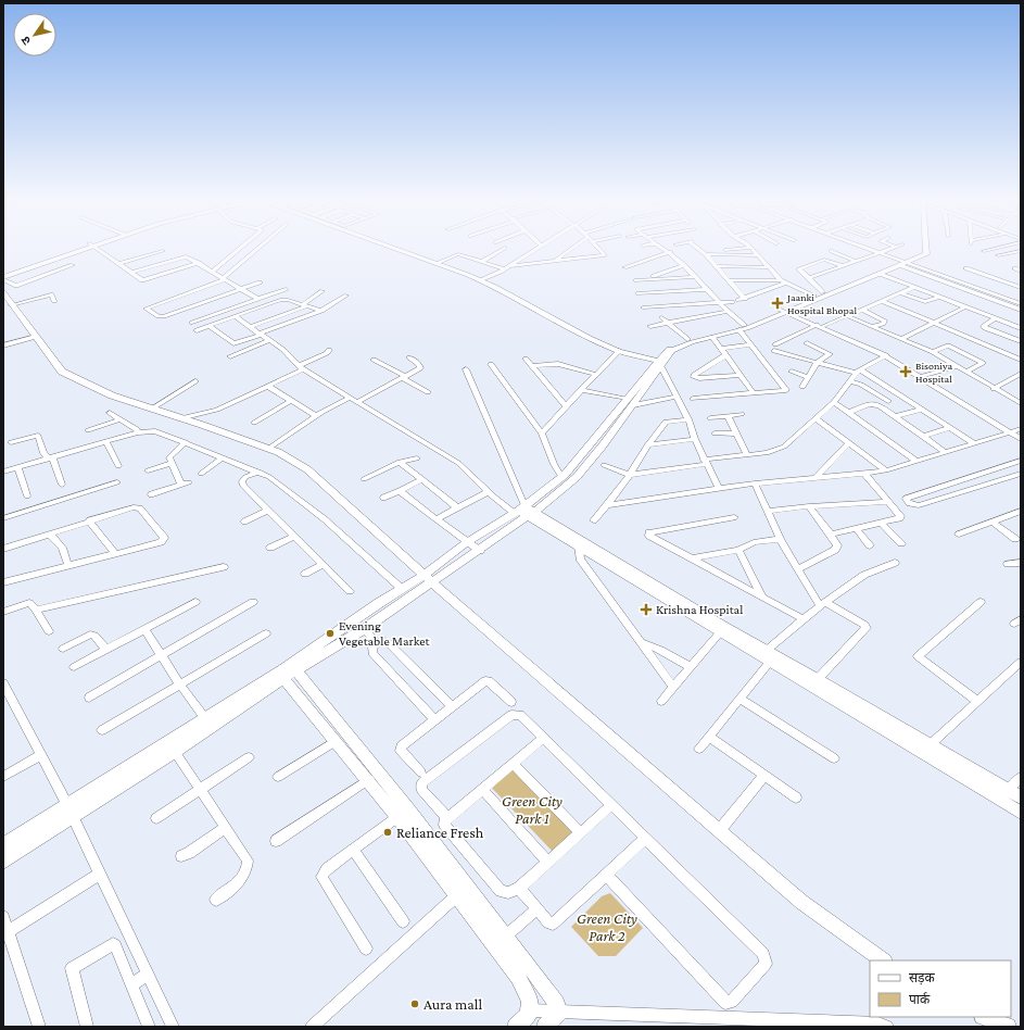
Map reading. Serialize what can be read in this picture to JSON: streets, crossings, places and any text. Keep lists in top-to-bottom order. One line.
{"parks":["Green City Park 1","Green City Park 2"],"places":{"health":["Jaanki Hospital Bhopal","Bisoniya Hospital","Krishna Hospital"],"other":["Evening Vegetable Market","Reliance Fresh","Aura mall"]},"legend":["सड़क","पार्क"],"north":"bottom left"}
